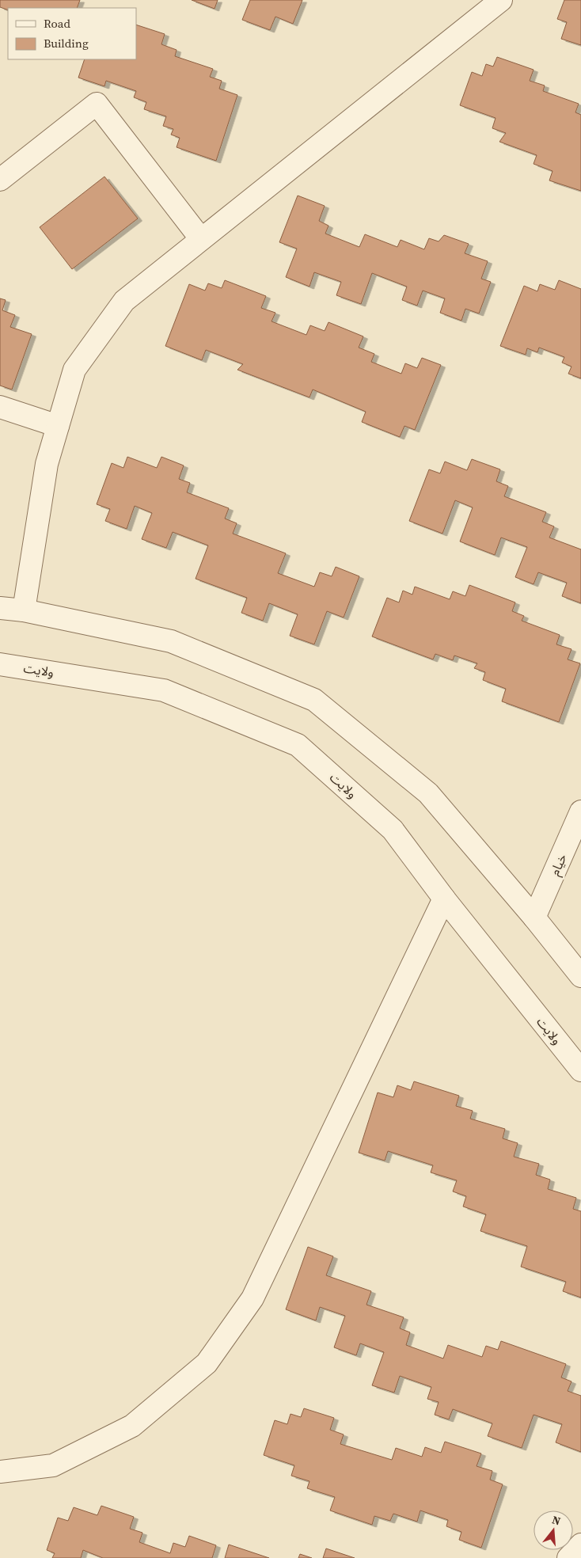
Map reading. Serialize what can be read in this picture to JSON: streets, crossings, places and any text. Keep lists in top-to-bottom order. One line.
{"streets":{"street":["ولایت","خیام"]},"legend":["Road","Building"],"north":"top"}
